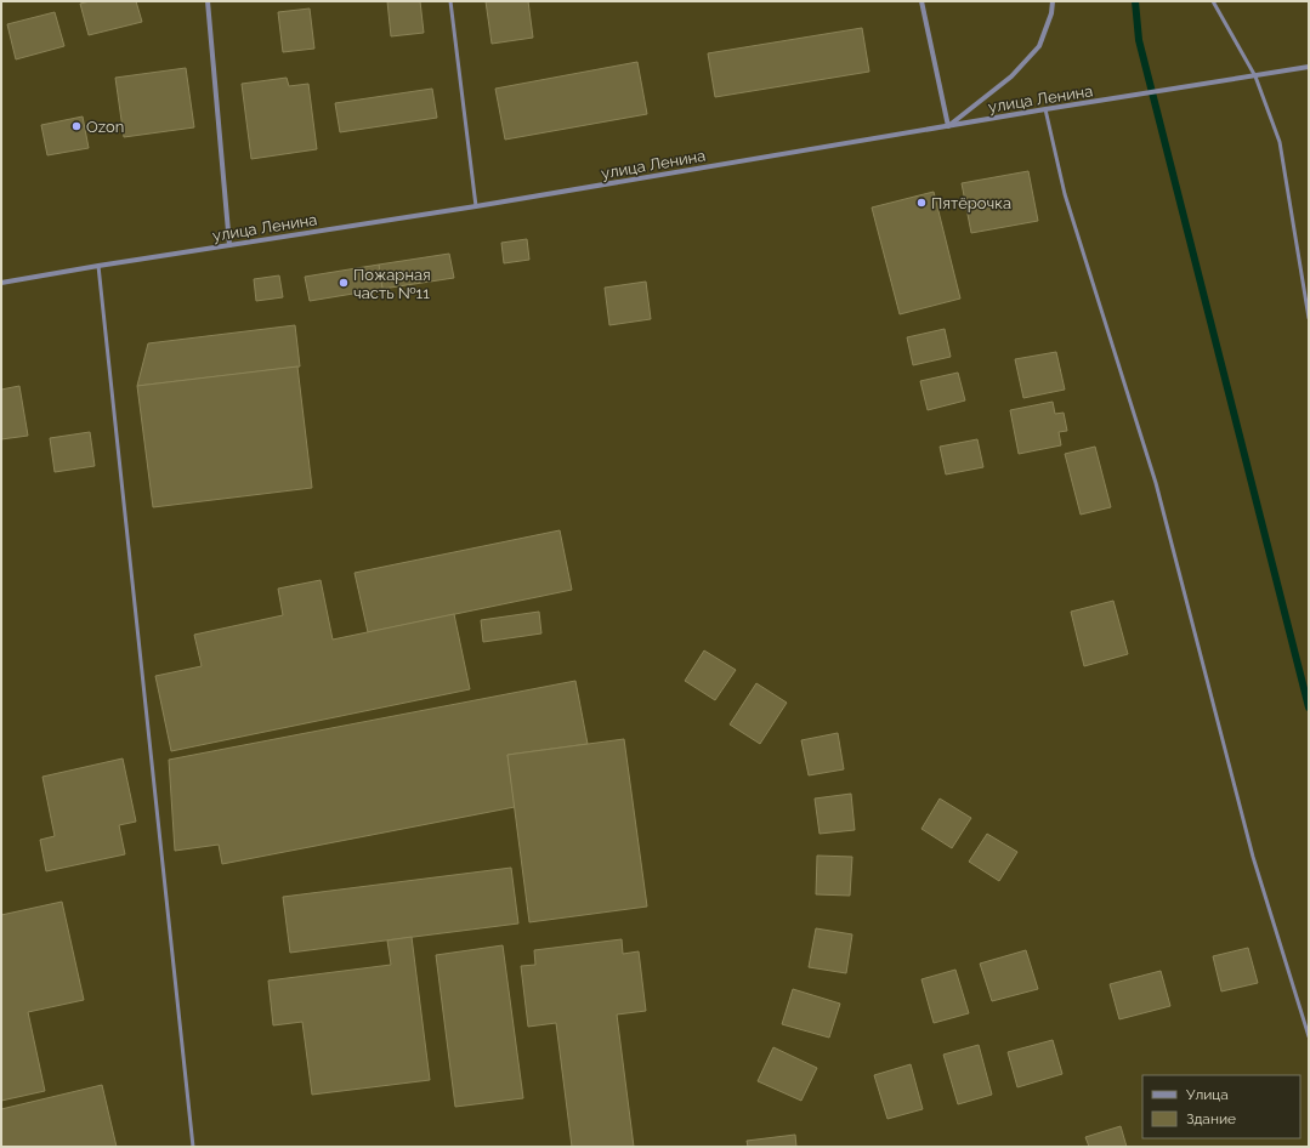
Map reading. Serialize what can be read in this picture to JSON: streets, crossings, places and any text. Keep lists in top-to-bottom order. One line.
{"streets":{"street":["улица Ленина"]},"places":["Ozon","Пятёрочка","Пожарная часть №11"],"legend":["Улица","Здание"]}
